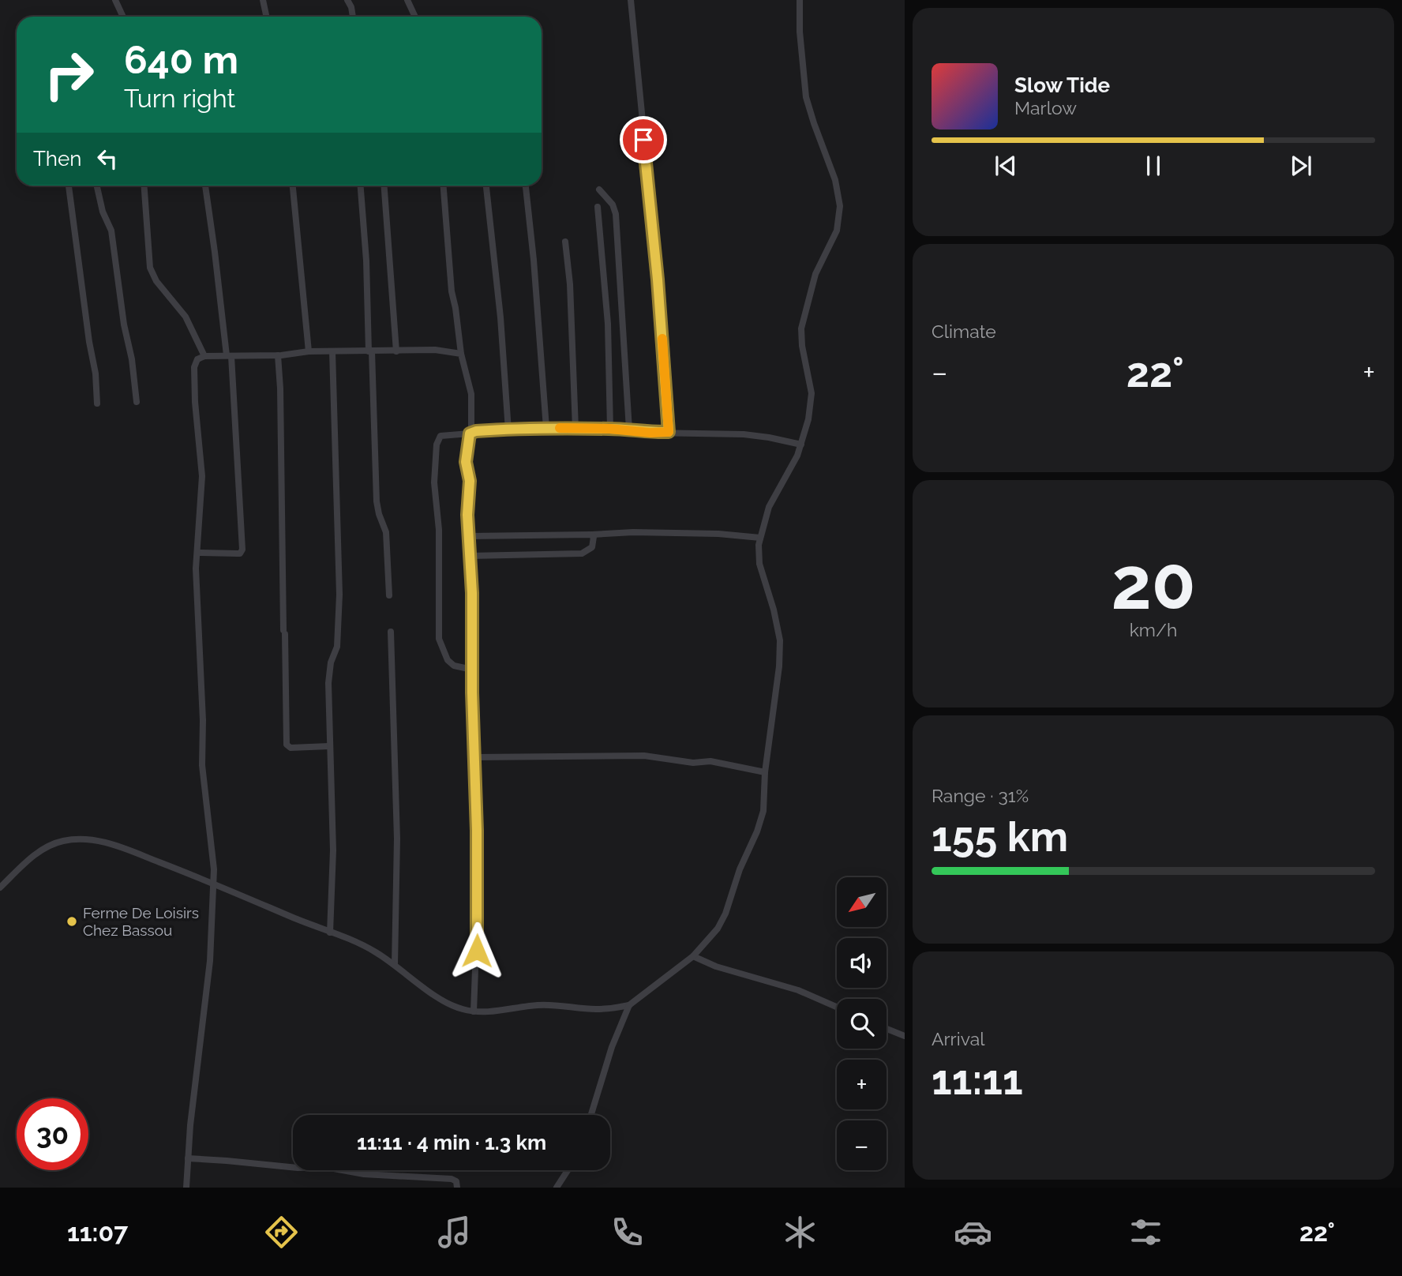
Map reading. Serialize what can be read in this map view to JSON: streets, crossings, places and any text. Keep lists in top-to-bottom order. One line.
{"places":["Ferme De Loisirs Chez Bassou"],"north":"bottom left","page":{"turn":["640 m","Turn right"],"song":["Slow Tide","Marlow"],"then":"Then","tile":["Climate",["20","km/h"],["Range · 31%","155 km"],["Arrival","11:11"]],"heat":["−","22°","+"],"map_buttons":["+","−"],"limit":"30","trip":"11:11 · 4 min · 1.3 km","tabs":["11:07","22°"]}}
